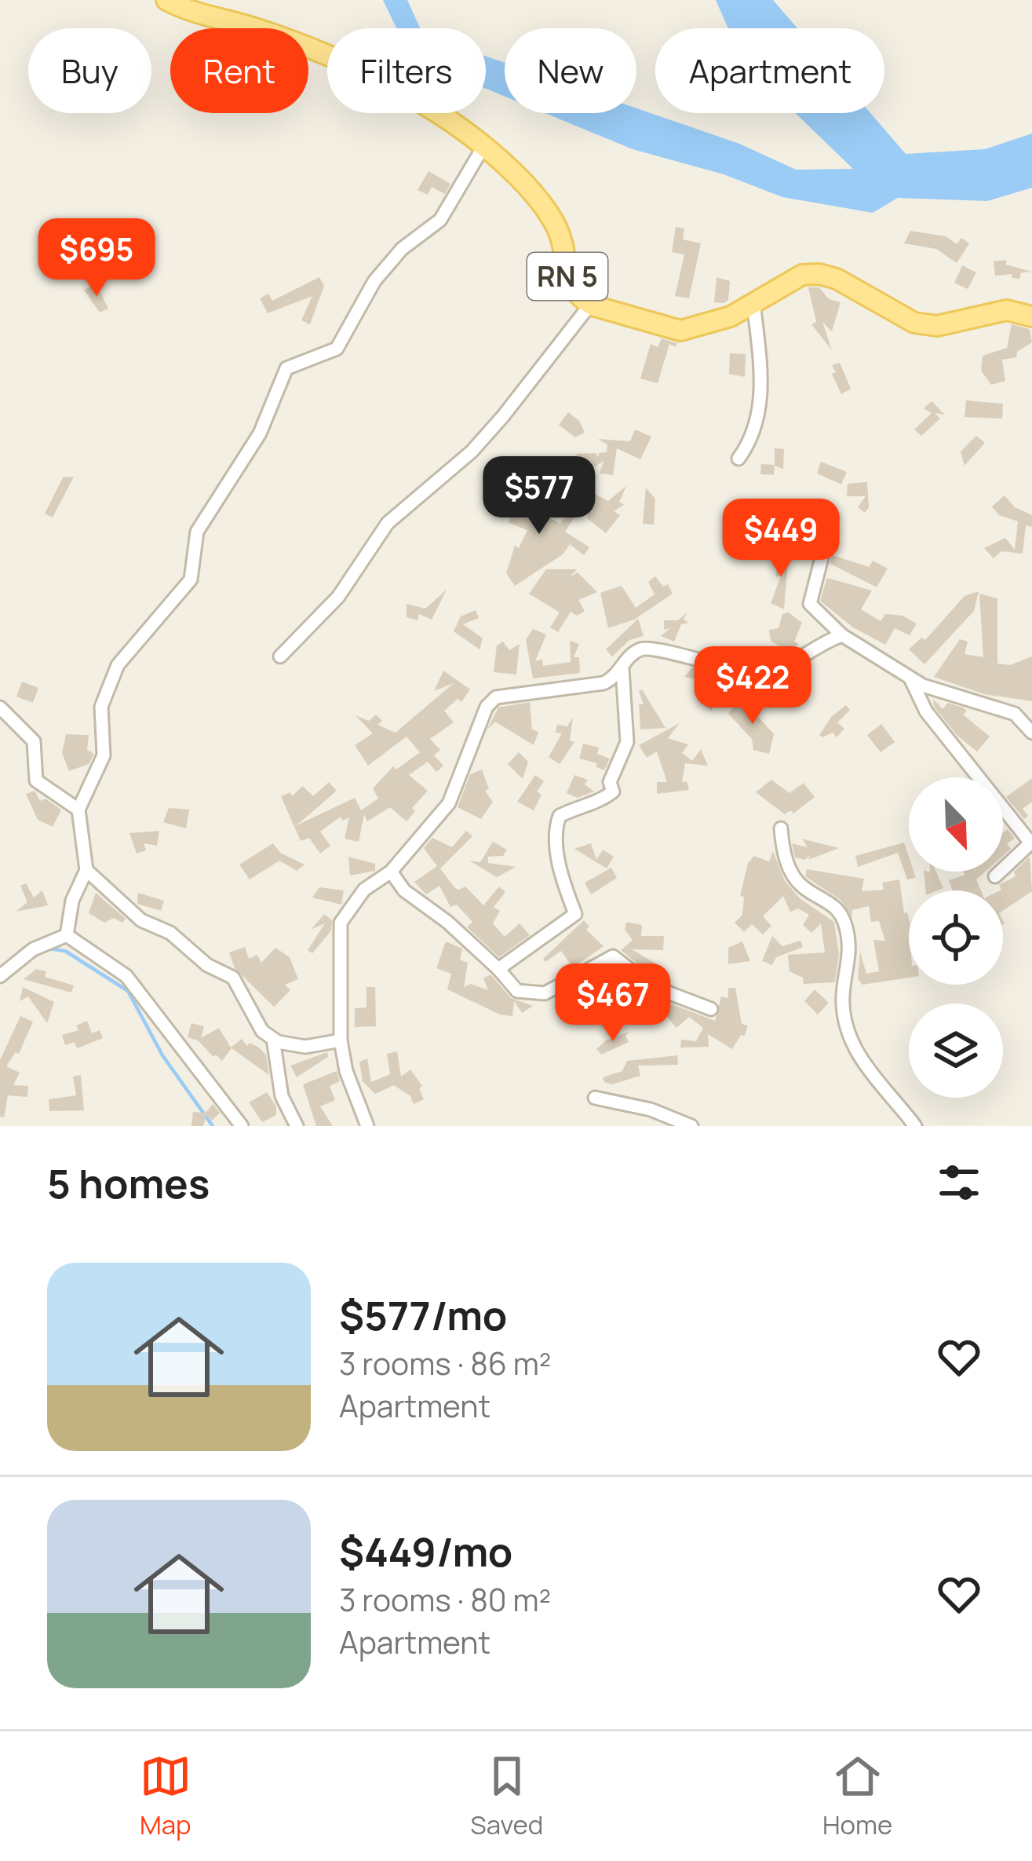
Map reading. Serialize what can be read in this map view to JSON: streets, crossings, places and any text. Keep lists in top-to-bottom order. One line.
{"streets":{"main road":["RN 5"]},"north":"bottom right","page":{"chip":["Buy","Rent","Filters","New","Apartment"],"price":["$695","$577","$449","$422","$467"],"heading":"5 homes","list":[{"name":"$577/mo","note":"3 rooms · 86 m² · Apartment"},{"name":"$449/mo","note":"3 rooms · 80 m² · Apartment"}],"tabs":["Map","Saved","Home"]}}
